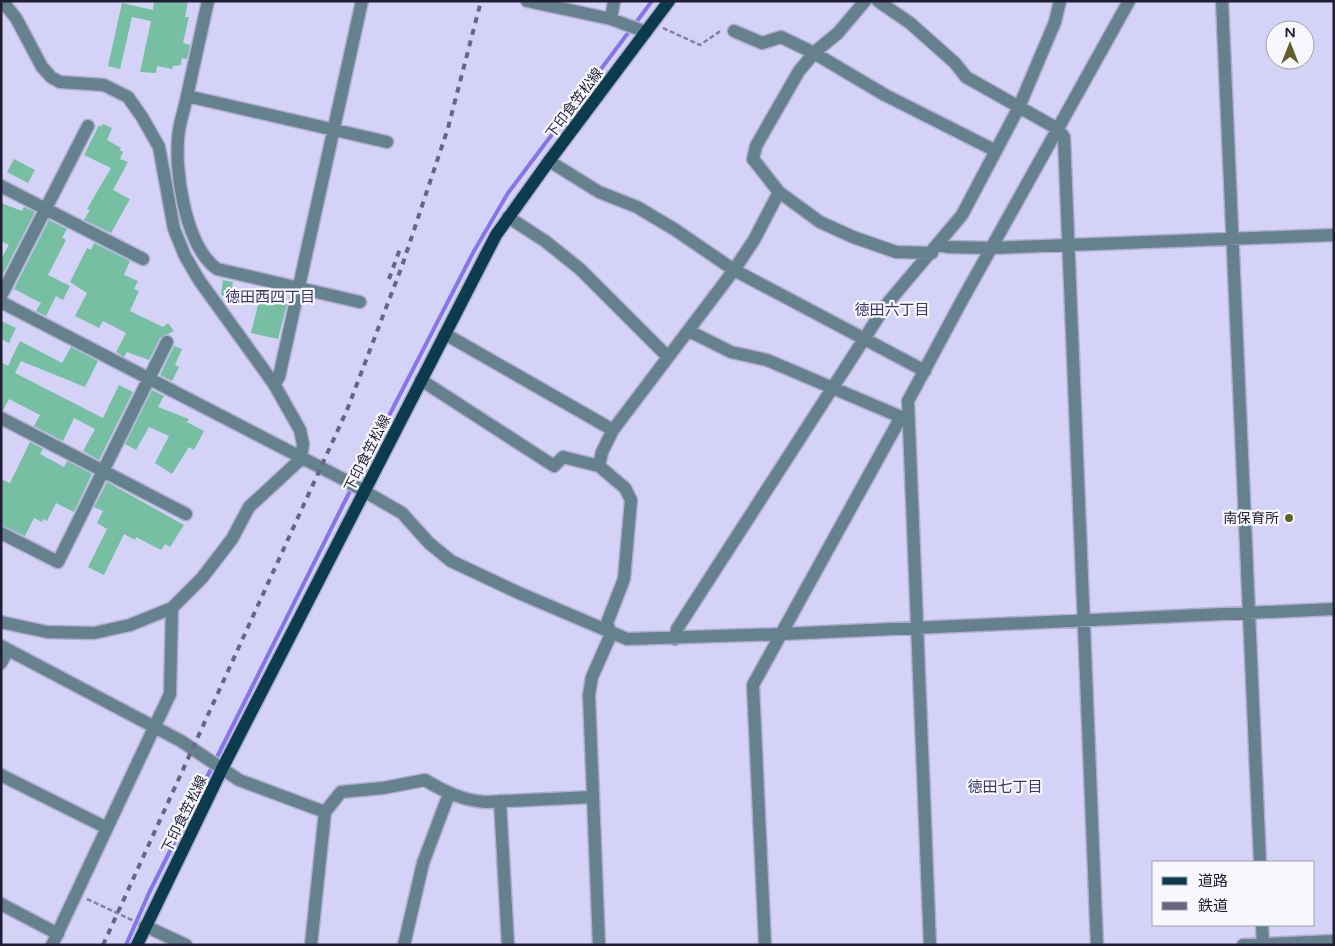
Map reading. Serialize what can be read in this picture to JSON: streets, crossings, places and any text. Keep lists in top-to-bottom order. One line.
{"streets":{"main road":["下印食笠松線"]},"districts":["徳田西四丁目","徳田六丁目","徳田七丁目"],"places":["南保育所"],"legend":["道路","鉄道"],"north":"top"}
